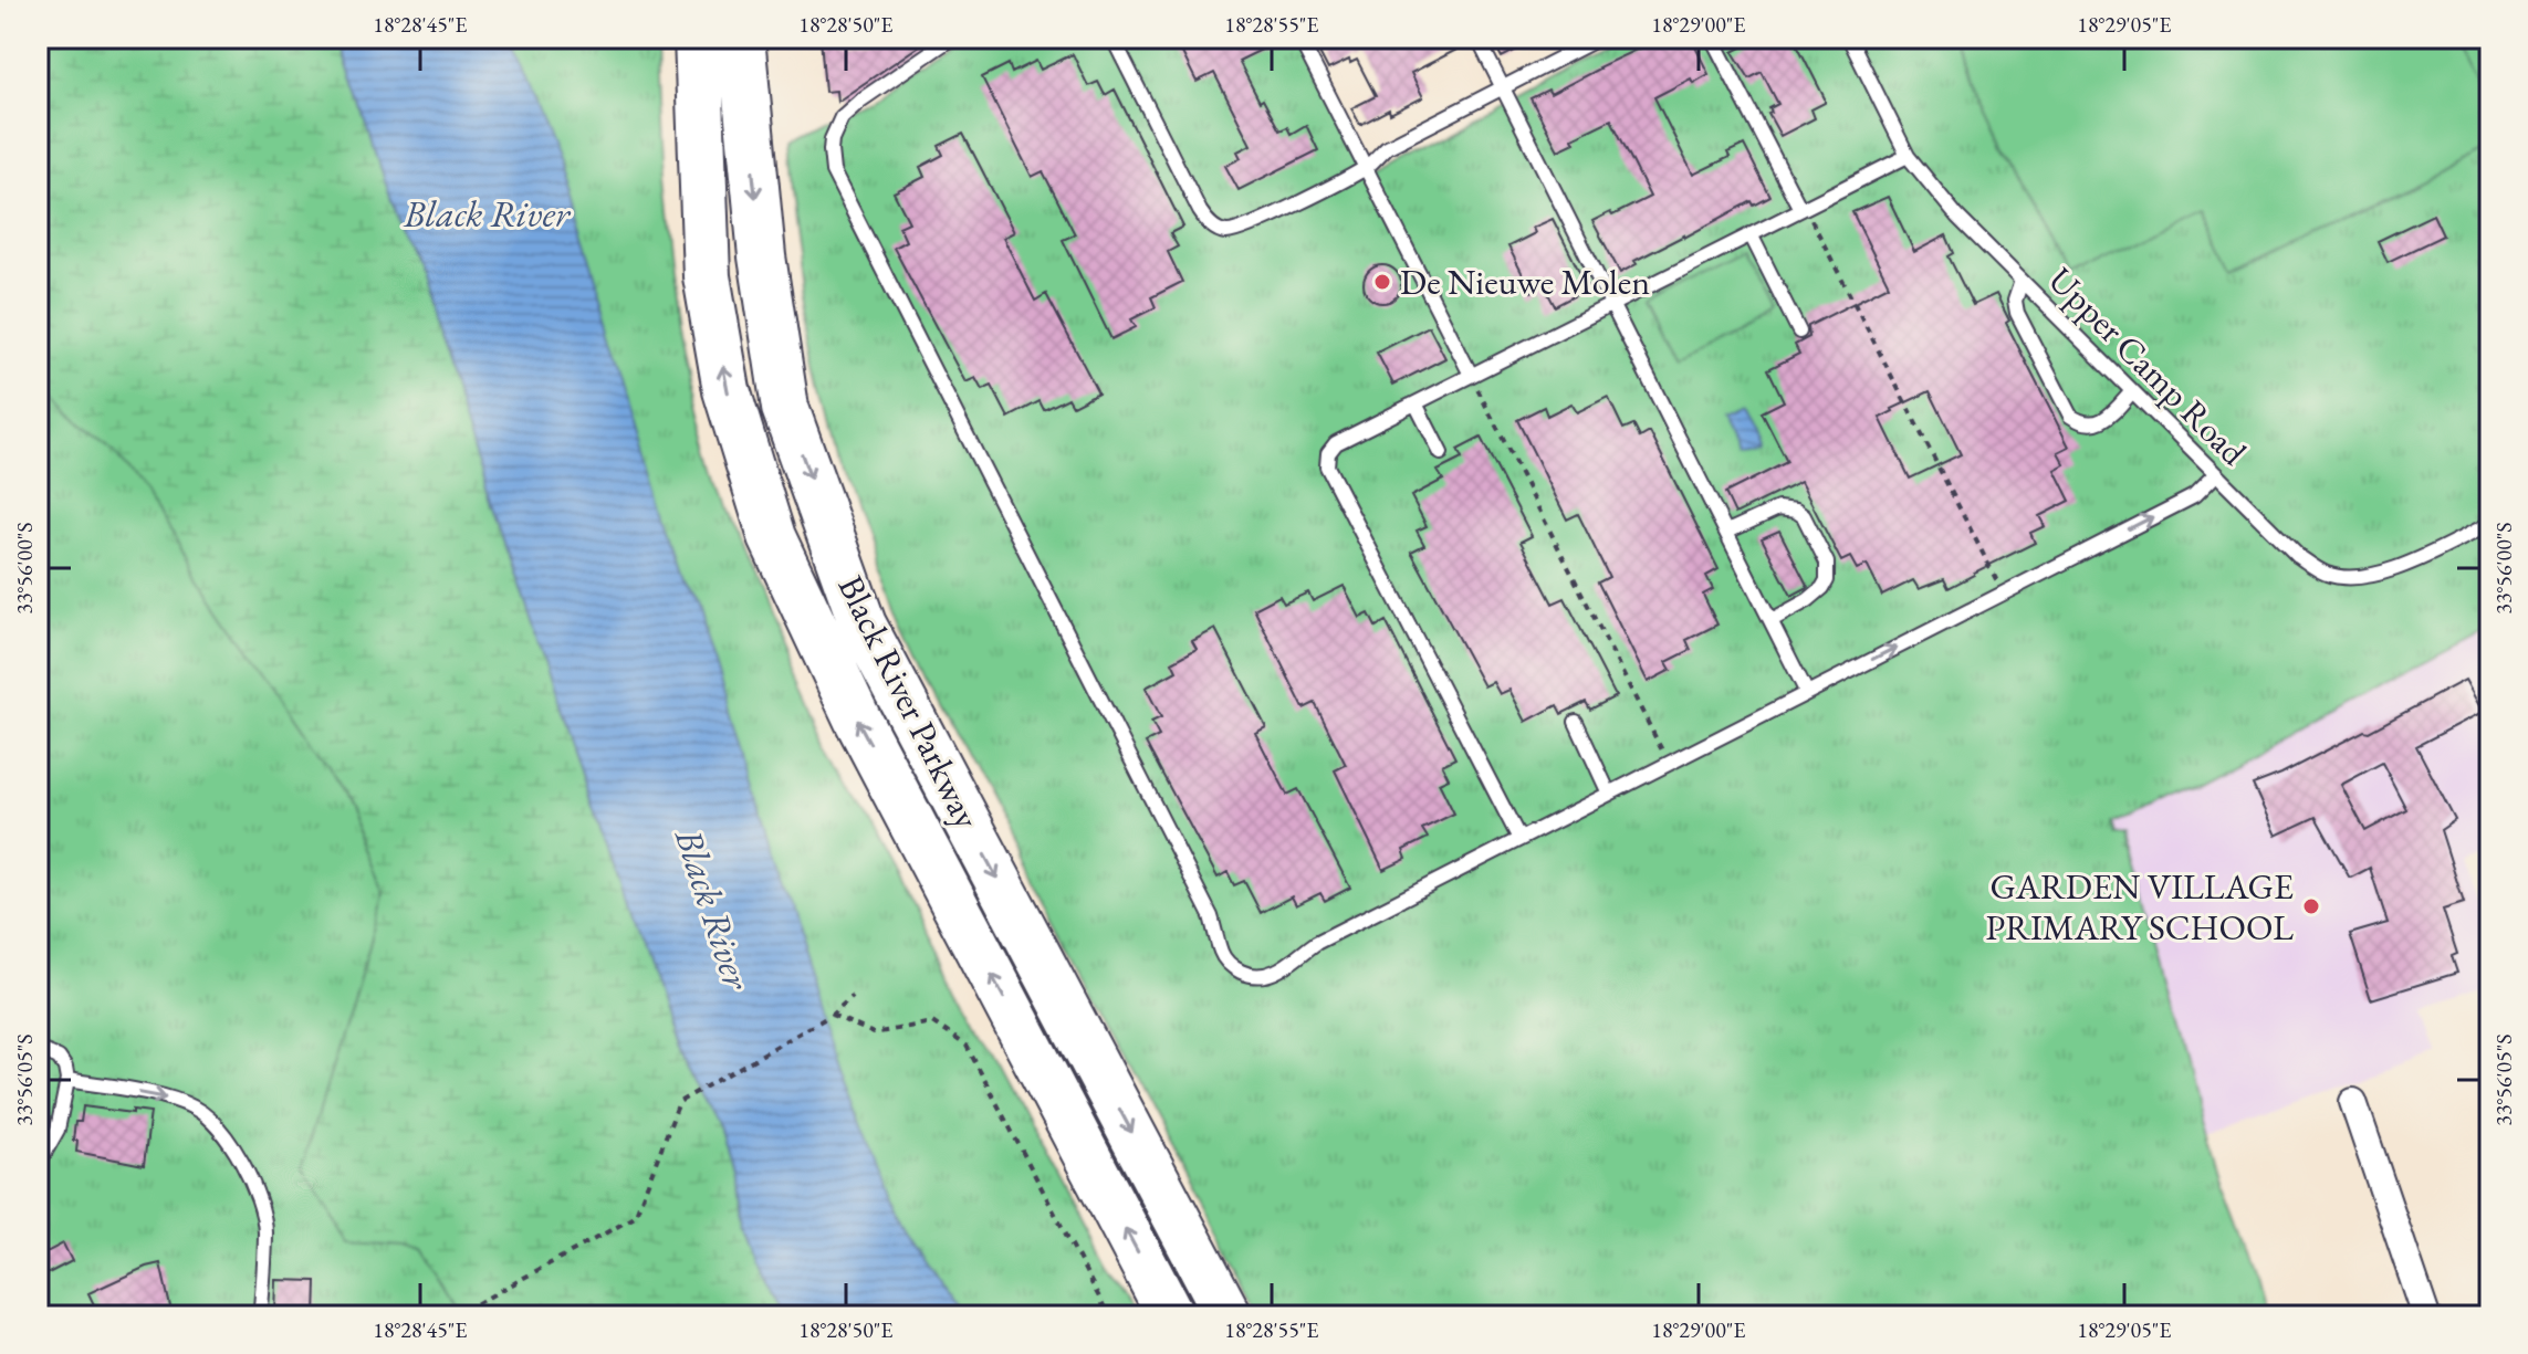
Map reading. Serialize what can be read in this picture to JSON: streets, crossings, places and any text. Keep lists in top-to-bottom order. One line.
{"streets":{"highway":["Black River Parkway"],"lane":["Upper Camp Road"]},"water":["Black River"],"places":["De Nieuwe Molen","GARDEN VILLAGE PRIMARY SCHOOL"],"coordinates":["18°28'45\"E","18°28'50\"E","18°28'55\"E","18°29'00\"E","18°29'05\"E","33°56'00\"S","33°56'05\"S"]}
